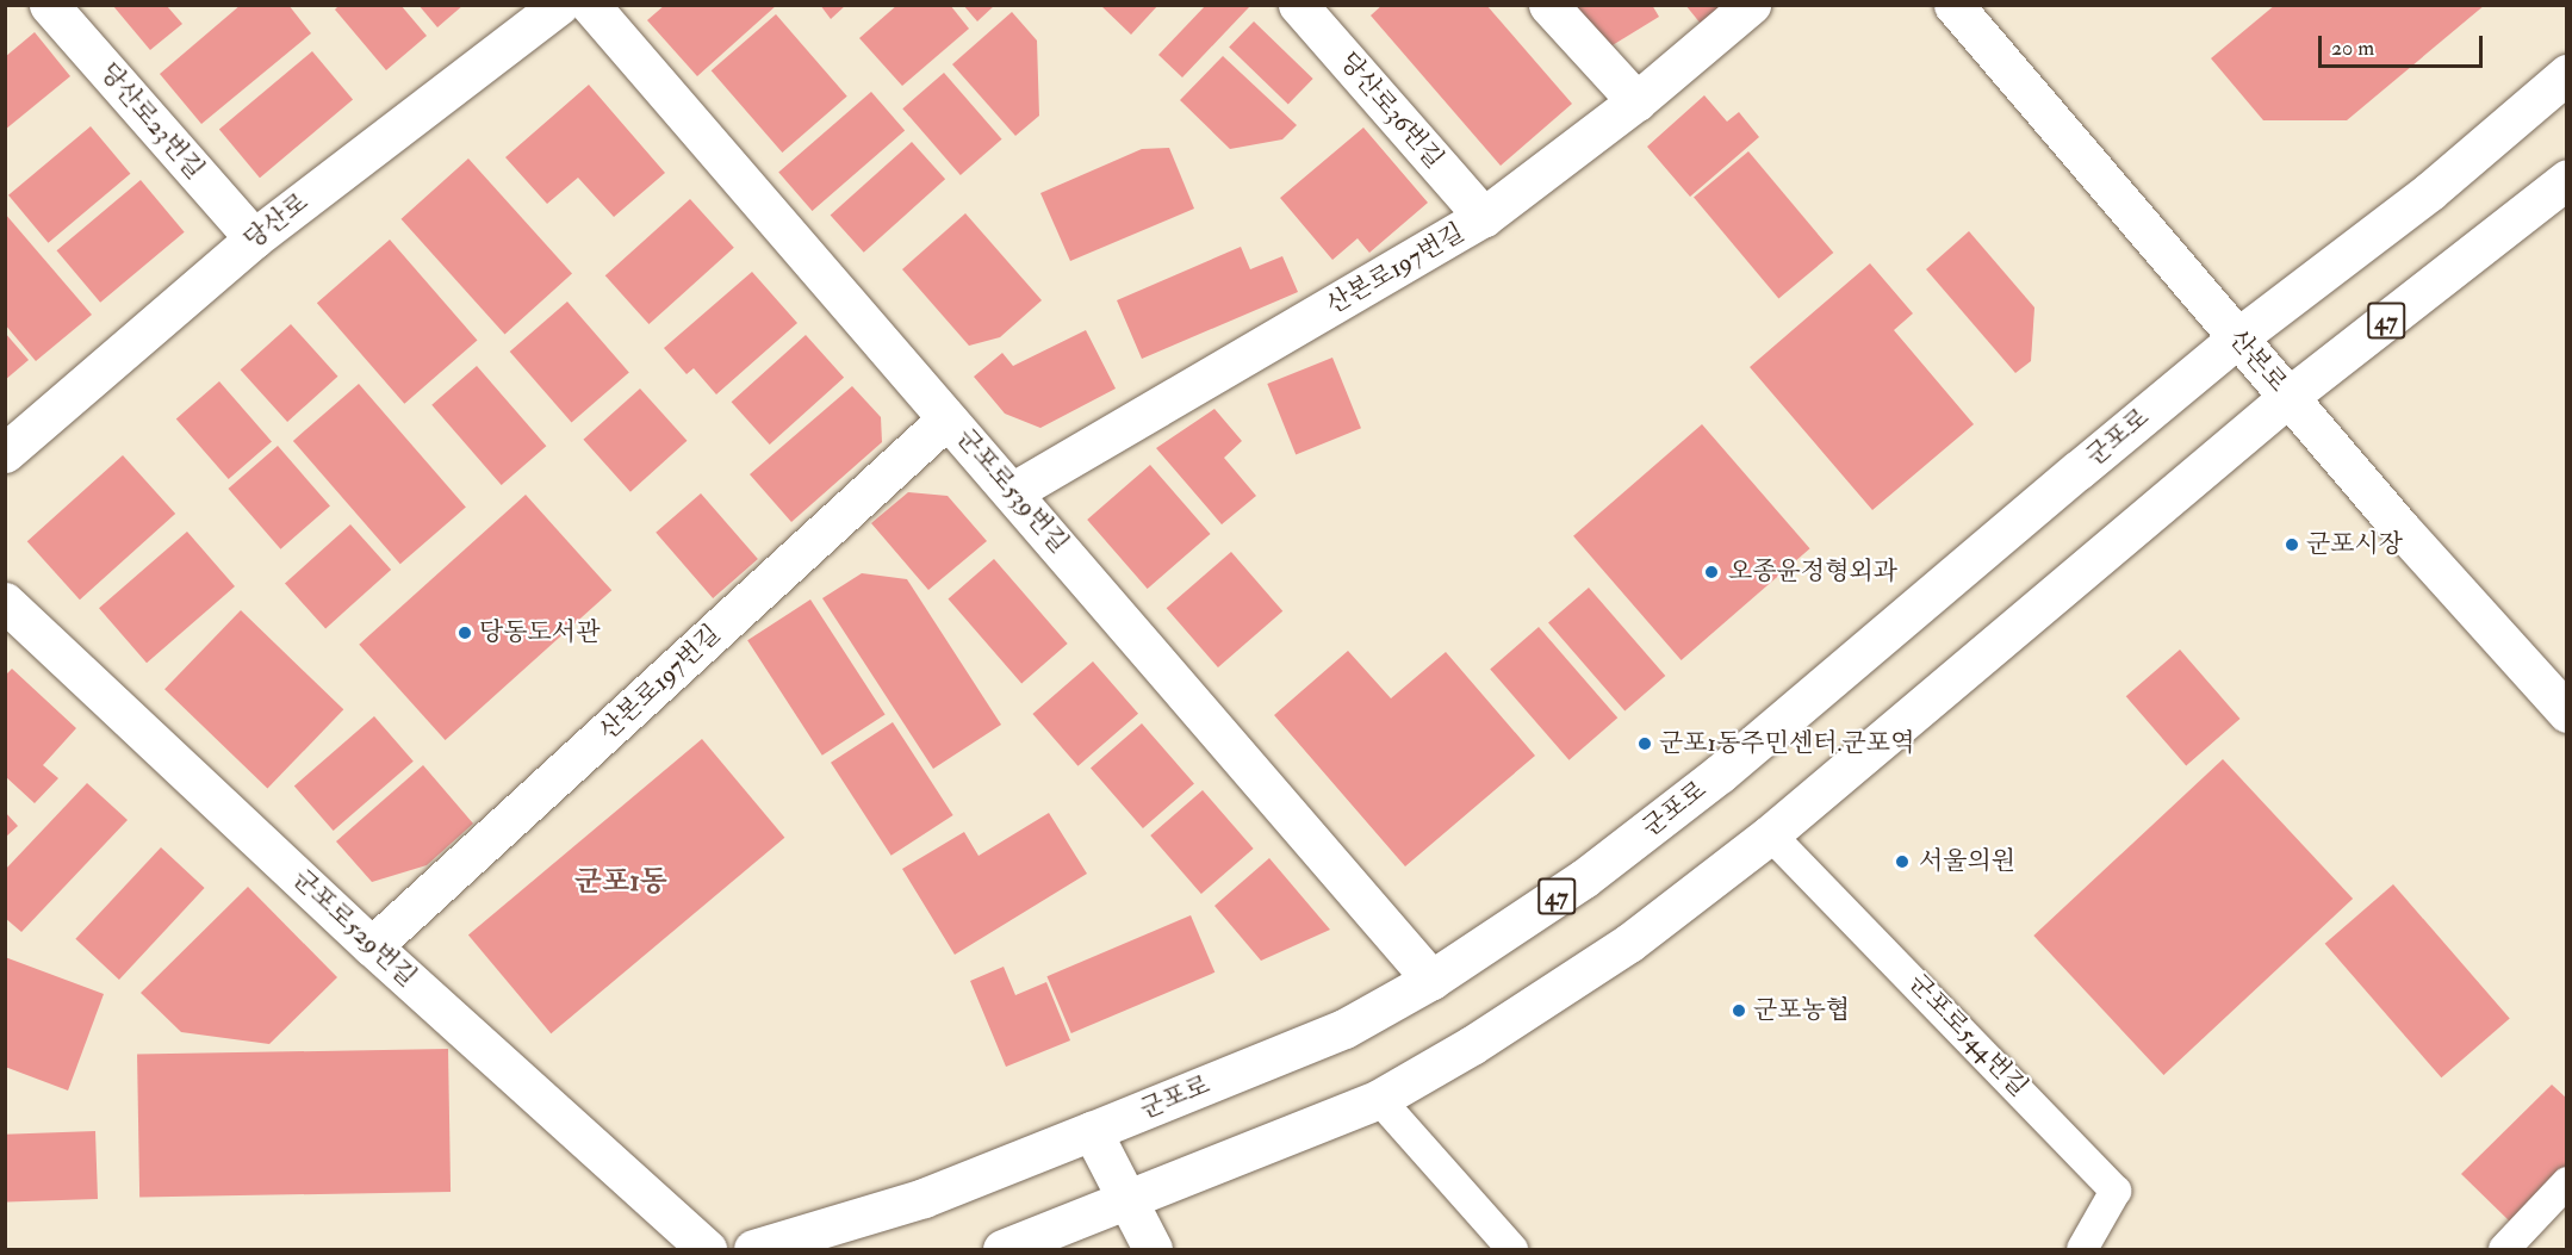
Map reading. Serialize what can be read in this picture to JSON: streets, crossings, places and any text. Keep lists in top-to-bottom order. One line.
{"streets":{"street":["당산로36번길","당산로23번길","당산로","산본로197번길","47","산본로","군포로","군포로539번길","군포로529번길"],"lane":["군포로544번길"]},"crossings":[["당산로36번길","산본로197번길"],["당산로23번길","당산로"],["산본로197번길","군포로539번길"],["산본로197번길","군포로529번길"],["47","산본로"],["47","군포로544번길"],["산본로","군포로"],["군포로","군포로539번길"]],"districts":["군포1동"],"places":["군포시장","오종윤정형외과","당동도서관","군포1동주민센터.군포역","서울의원","군포농협"],"scale_bar":"20 m"}
